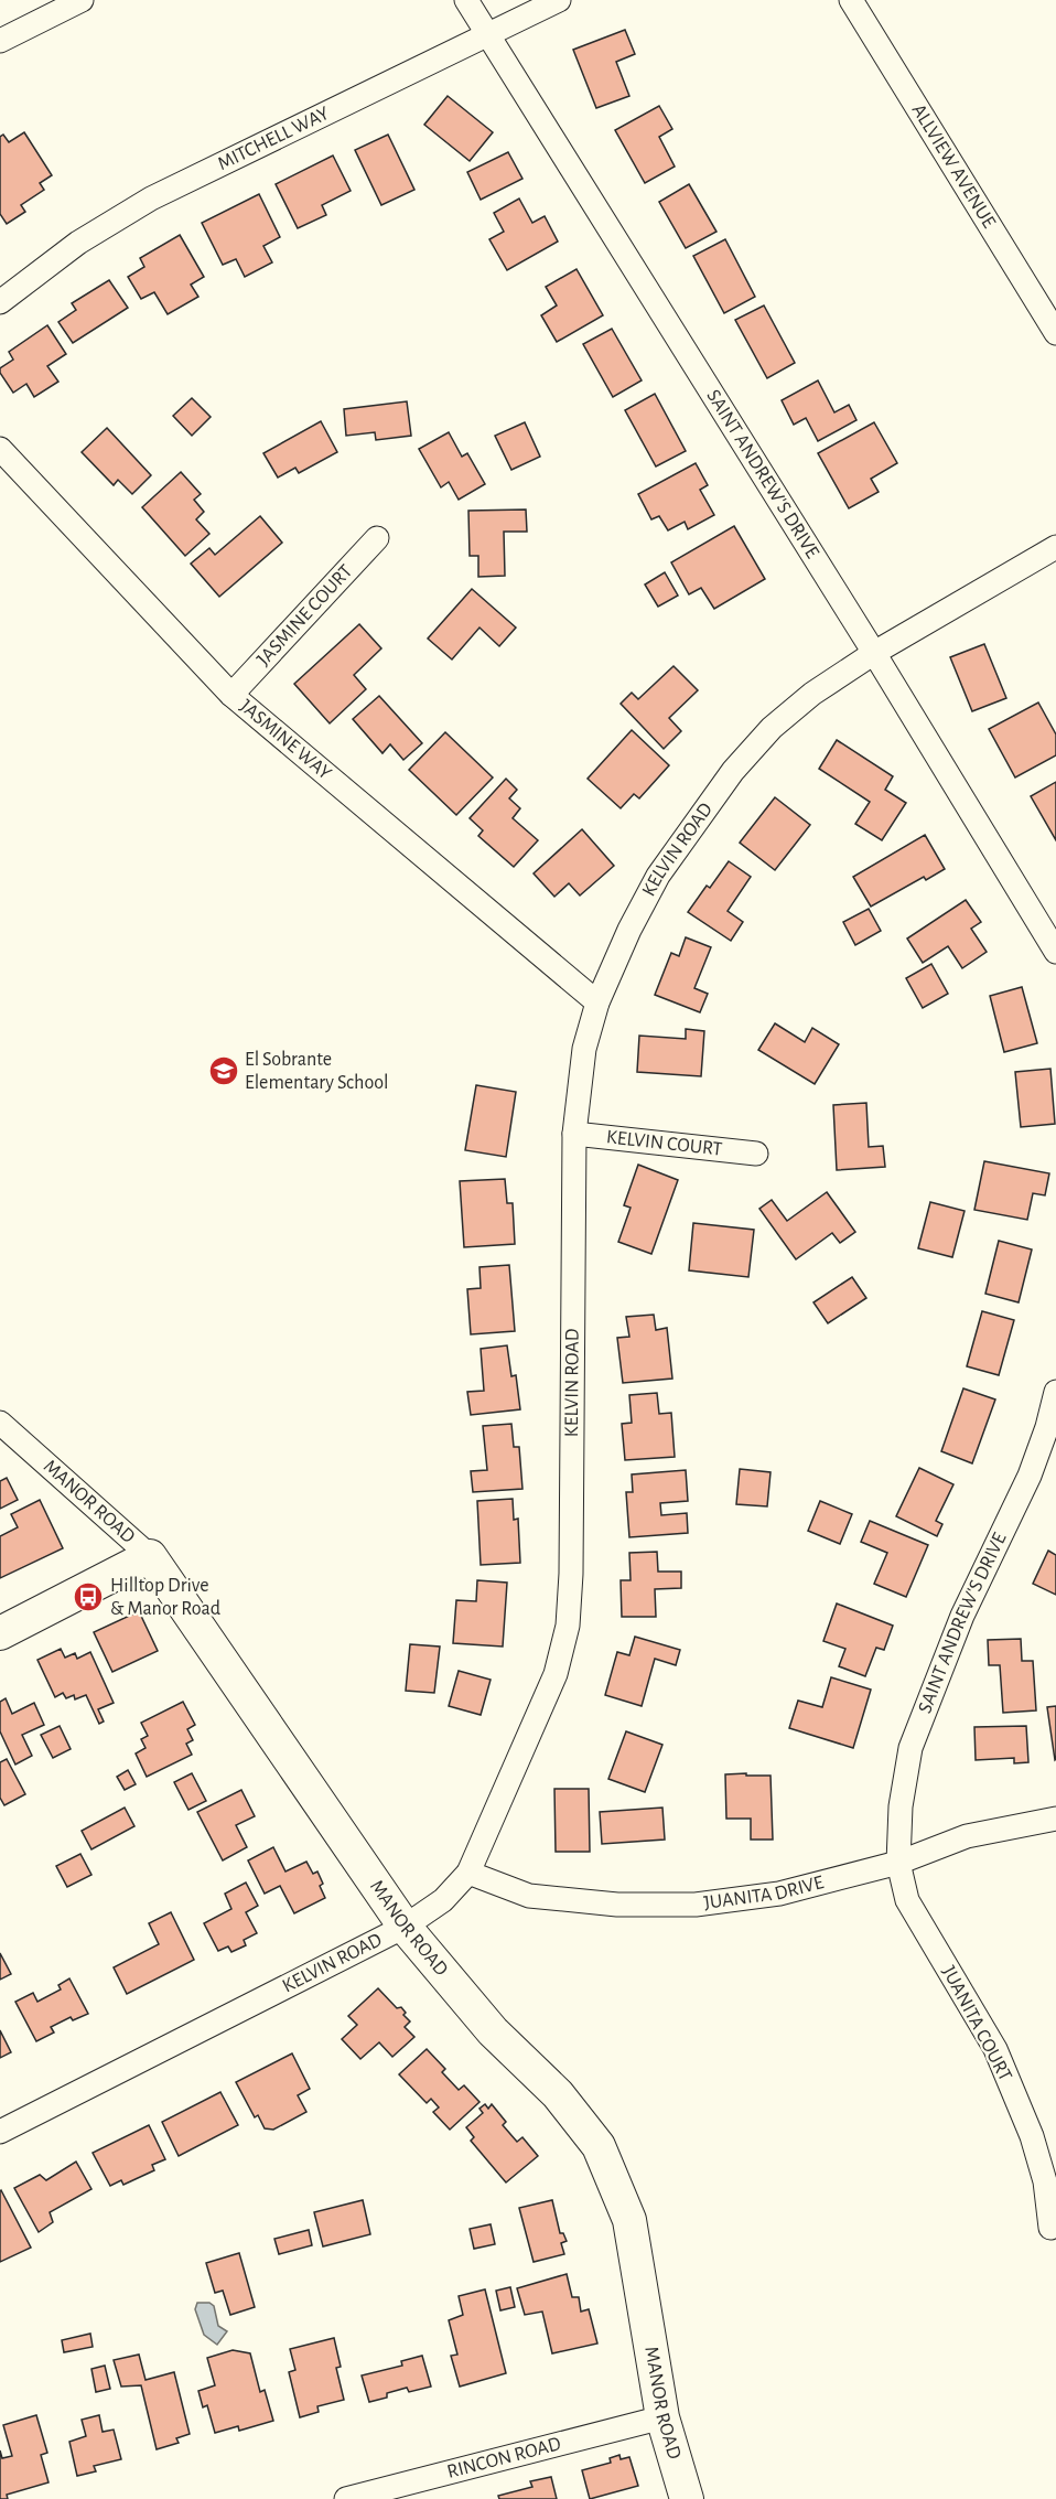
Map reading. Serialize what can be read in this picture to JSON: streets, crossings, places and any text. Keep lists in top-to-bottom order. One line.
{"streets":{"street":["MITCHELL WAY","ALLVIEW AVENUE","SAINT ANDREW'S DRIVE","JASMINE COURT","JASMINE WAY","KELVIN ROAD","KELVIN COURT","MANOR ROAD","JUANITA DRIVE","JUANITA COURT","RINCON ROAD"]},"crossings":[["MITCHELL WAY","SAINT ANDREW'S DRIVE"],["SAINT ANDREW'S DRIVE","KELVIN ROAD"],["SAINT ANDREW'S DRIVE","JUANITA DRIVE"],["SAINT ANDREW'S DRIVE","JUANITA COURT"],["JASMINE COURT","JASMINE WAY"],["JASMINE WAY","KELVIN ROAD"],["KELVIN ROAD","KELVIN COURT"],["KELVIN ROAD","MANOR ROAD"],["KELVIN ROAD","JUANITA DRIVE"],["MANOR ROAD","RINCON ROAD"],["JUANITA DRIVE","JUANITA COURT"]],"places":{"school or university":["El Sobrante Elementary School"],"bus stop":["Hilltop Drive & Manor Road"]}}
